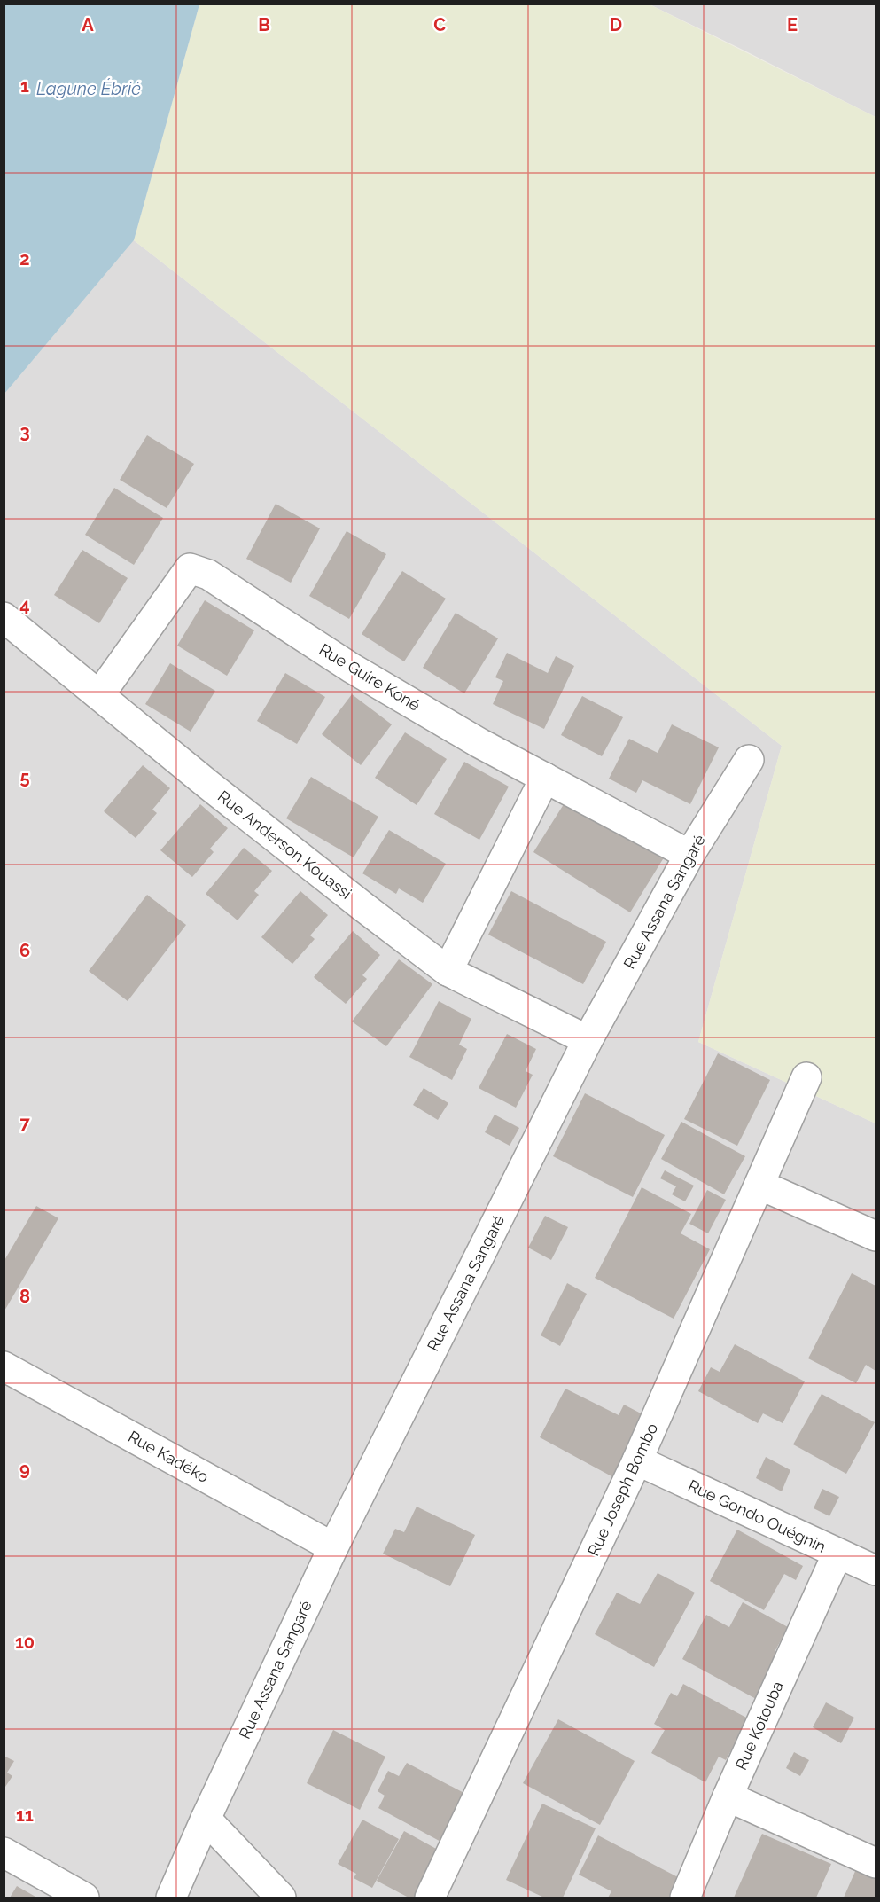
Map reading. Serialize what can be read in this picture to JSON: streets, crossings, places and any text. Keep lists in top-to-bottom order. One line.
{"streets":{"street":["Rue Guire Koné","Rue Anderson Kouassi","Rue Assana Sangaré","Rue Kadéko","Rue Joseph Bombo","Rue Gondo Ouégnin","Rue Kotouba"]},"crossings":[["Rue Guire Koné","Rue Anderson Kouassi"],["Rue Guire Koné","Rue Assana Sangaré"],["Rue Anderson Kouassi","Rue Assana Sangaré"],["Rue Assana Sangaré","Rue Kadéko"],["Rue Joseph Bombo","Rue Gondo Ouégnin"],["Rue Gondo Ouégnin","Rue Kotouba"]],"water":["Lagune Ébrié"],"grid":{"columns":["A","B","C","D","E"],"rows":["1","2","3","4","5","6","7","8","9","10","11"]}}
